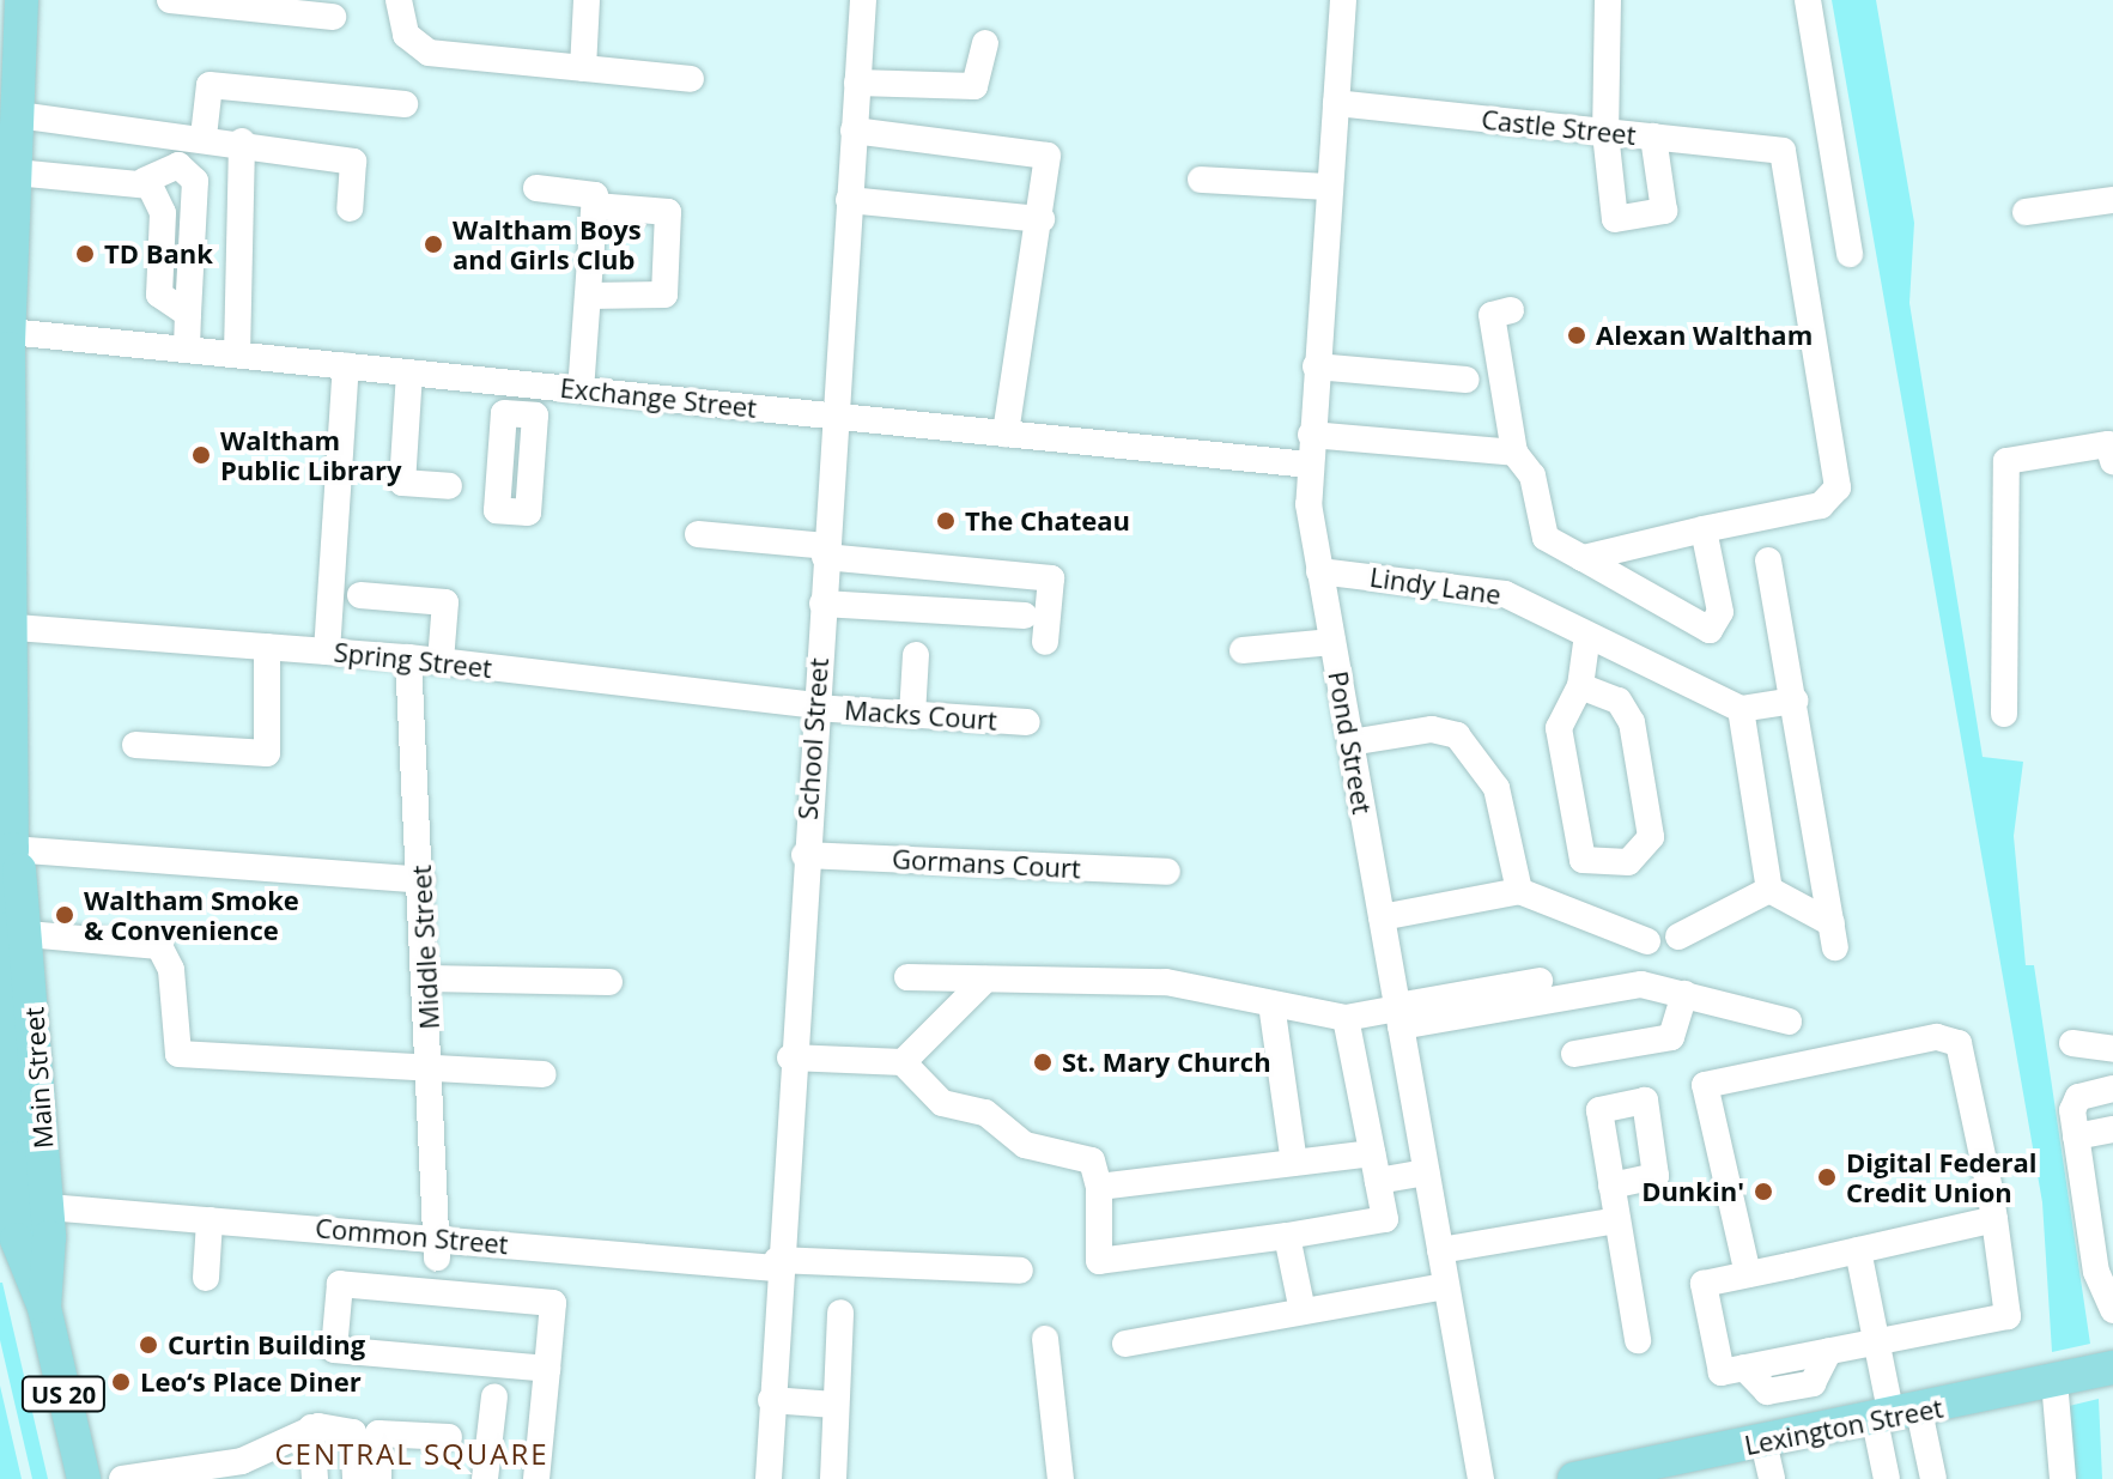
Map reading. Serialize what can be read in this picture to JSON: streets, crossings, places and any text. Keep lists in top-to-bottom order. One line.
{"streets":{"main road":["Main Street","US 20","Lexington Street"],"street":["Castle Street","Exchange Street","Lindy Lane","Spring Street","Macks Court","School Street","Pond Street","Gormans Court","Middle Street","Common Street"]},"crossings":[["Castle Street","Pond Street"],["Exchange Street","School Street"],["Exchange Street","Pond Street"],["Exchange Street","Main Street"],["Lindy Lane","Pond Street"],["Spring Street","Macks Court"],["Spring Street","School Street"],["Spring Street","Middle Street"],["Spring Street","Main Street"],["Macks Court","School Street"],["School Street","Gormans Court"],["School Street","Common Street"],["Middle Street","Common Street"],["Main Street","Common Street"]],"districts":["CENTRAL SQUARE"],"places":["Waltham Boys and Girls Club","TD Bank","Alexan Waltham","Waltham Public Library","The Chateau","Waltham Smoke & Convenience","St. Mary Church","Digital Federal Credit Union","Dunkin'","Curtin Building","Leo‘s Place Diner"]}
